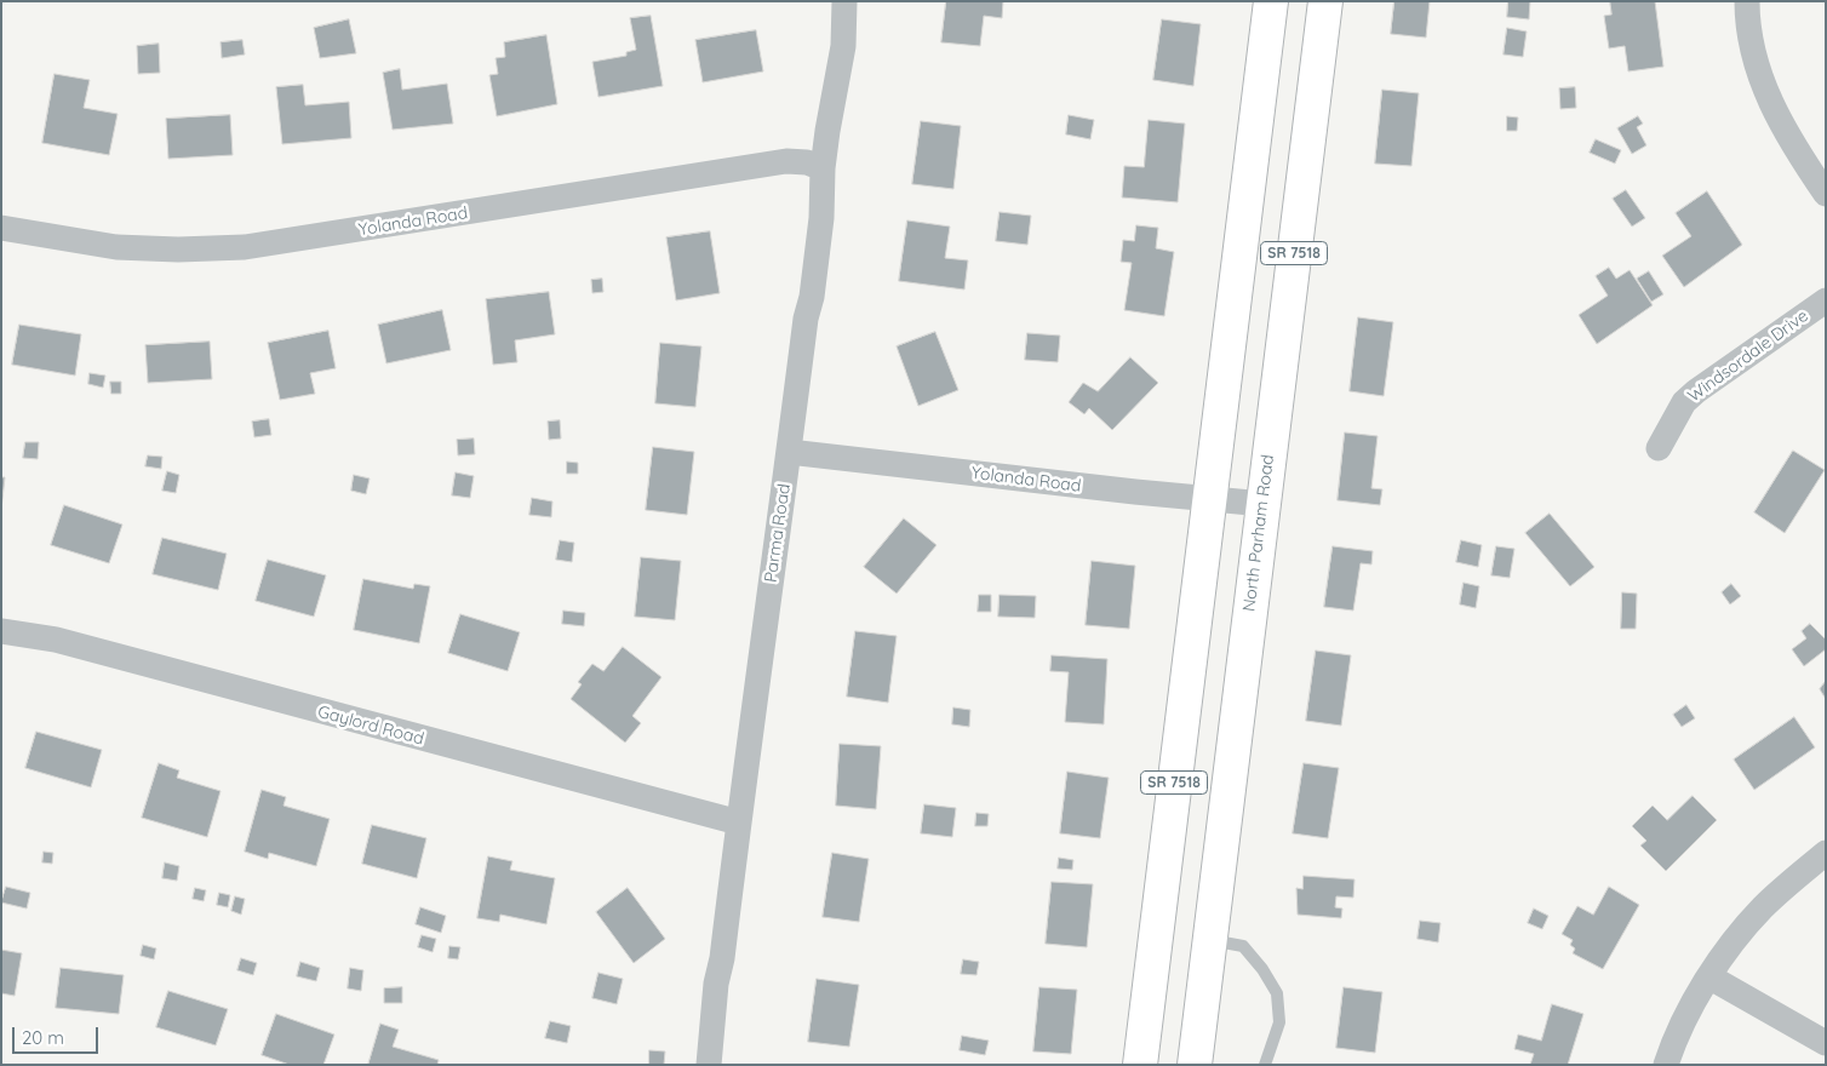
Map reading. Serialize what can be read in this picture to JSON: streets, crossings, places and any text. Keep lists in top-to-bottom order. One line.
{"streets":{"highway":["SR 7518","North Parham Road"],"street":["Yolanda Road","Windsordale Drive","Parma Road","Gaylord Road"]},"crossings":[["Yolanda Road","SR 7518"],["Yolanda Road","Parma Road"],["Yolanda Road","North Parham Road"],["Parma Road","Gaylord Road"]],"scale_bar":"20 m"}
